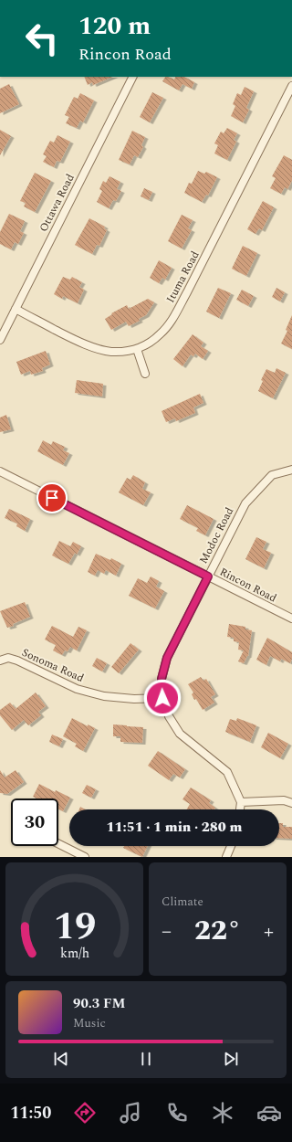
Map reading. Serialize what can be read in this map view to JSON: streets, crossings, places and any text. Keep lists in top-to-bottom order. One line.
{"streets":{"street":["Ottawa Road","Ituma Road","Modoc Road","Rincon Road","Sonoma Road"]},"crossings":[["Ottawa Road","Ituma Road"],["Modoc Road","Rincon Road"],["Modoc Road","Sonoma Road"]],"page":{"turn":["120 m","Rincon Road"],"limit":"30","trip":"11:51 · 1 min · 280 m","tile":"Climate","heat":["−","22°","+"],"song":["90.3 FM","Music"],"tabs":"11:50","gauge":["19","km/h"]}}
